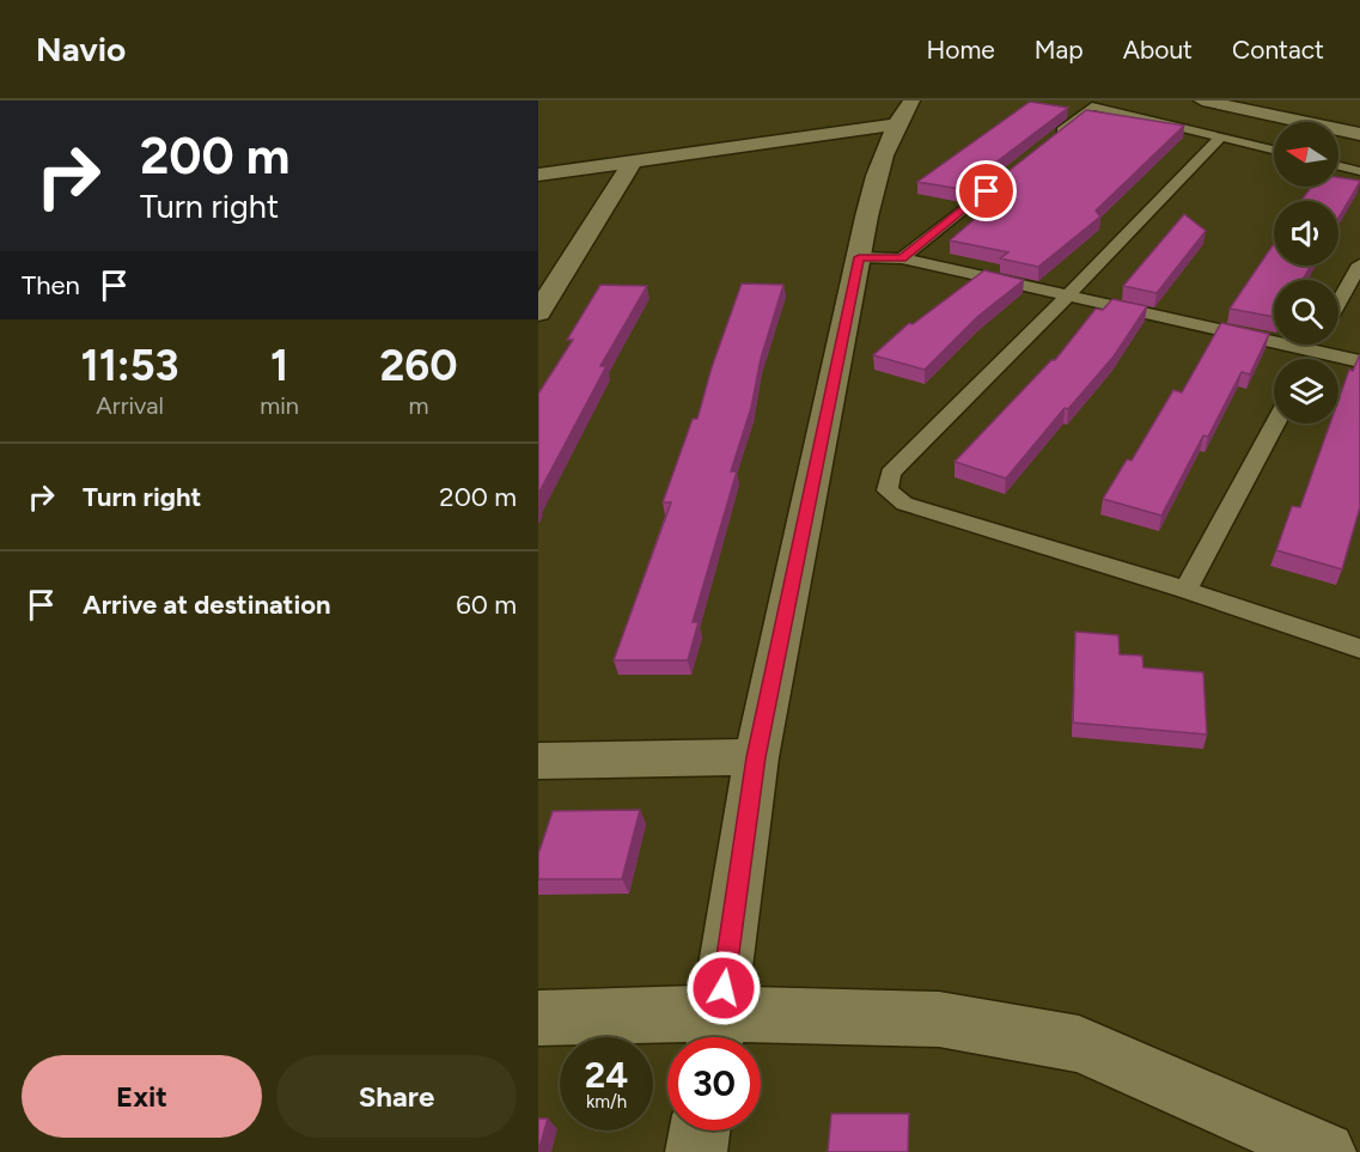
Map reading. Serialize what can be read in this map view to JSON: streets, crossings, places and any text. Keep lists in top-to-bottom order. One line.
{"north":"left","page":{"header":"Navio","nav":["Home","Map","About","Contact"],"turn":["200 m","Turn right"],"then":"Then","eta":["11:53","Arrival","1","min","260","m"],"list":[{"name":"Turn right","value":"200 m"},{"name":"Arrive at destination","value":"60 m"}],"speed":"24 km/h","limit":"30","buttons":["Exit","Share"]}}
